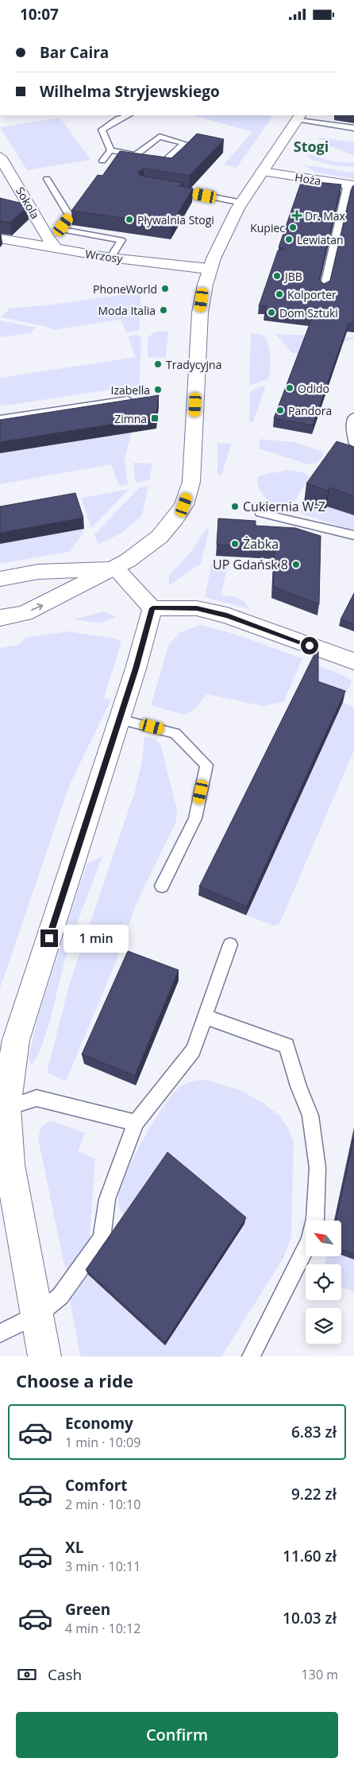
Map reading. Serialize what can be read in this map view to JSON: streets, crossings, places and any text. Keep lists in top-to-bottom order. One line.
{"streets":{"street":["Hoża","Sokola","Wrzosy"]},"crossings":[["Sokola","Wrzosy"]],"districts":["Stogi"],"places":{"health":["Dr. Max"],"other":["Pływalnia Stogi","Kupiec","Lewiatan","JBB","PhoneWorld","Kolporter","Moda Italia","Dom Sztuki","Tradycyjna","Odido","Izabella","Pandora","Cukiernia W-Z","Żabka","UP Gdańsk 8"],"transit":["Zimna"]},"north":"top left","page":{"status":"10:07","banner":["Bar Caira","Wilhelma Stryjewskiego"],"bubble":"1 min","heading":"Choose a ride","list":[{"name":"Economy","note":"1 min · 10:09","value":"6.83 zł"},{"name":"Comfort","note":"2 min · 10:10","value":"9.22 zł"},{"name":"XL","note":"3 min · 10:11","value":"11.60 zł"},{"name":"Green","note":"4 min · 10:12","value":"10.03 zł"}],"pay":["Cash","130 m"],"buttons":"Confirm"}}
